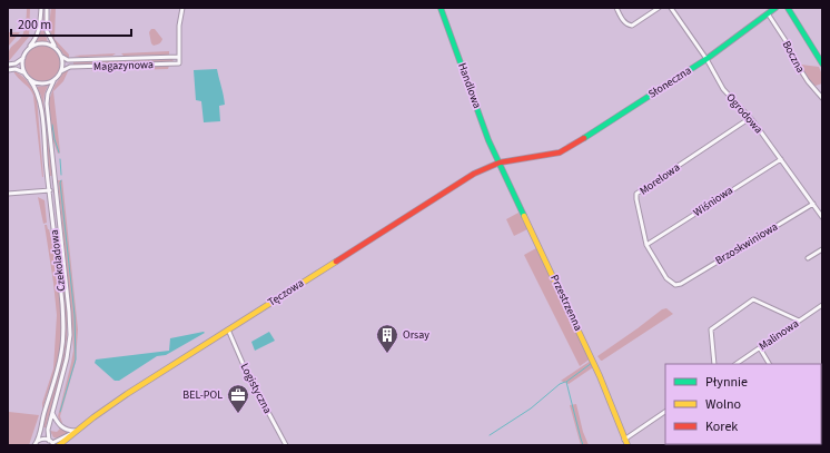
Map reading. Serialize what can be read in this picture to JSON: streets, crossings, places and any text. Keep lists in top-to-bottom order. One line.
{"streets":{"street":["Boczna","Magazynowa","Słoneczna","Handlowa","Ogrodowa","Morelowa","Wiśniowa","Brzoskwiniowa","Czekoladowa","Tęczowa","Przestrzenna","Malinowa","Logistyczna"]},"crossings":[["Boczna","Słoneczna"],["Magazynowa","Czekoladowa"],["Słoneczna","Handlowa"],["Słoneczna","Ogrodowa"],["Słoneczna","Tęczowa"],["Słoneczna","Przestrzenna"],["Handlowa","Tęczowa"],["Handlowa","Przestrzenna"],["Ogrodowa","Morelowa"],["Ogrodowa","Wiśniowa"],["Ogrodowa","Brzoskwiniowa"],["Morelowa","Wiśniowa"],["Morelowa","Brzoskwiniowa"],["Tęczowa","Przestrzenna"],["Tęczowa","Logistyczna"]],"places":{"building":["Orsay"],"office":["BEL-POL"]},"legend":["Płynnie","Wolno","Korek"],"scale_bar":"200 m"}
